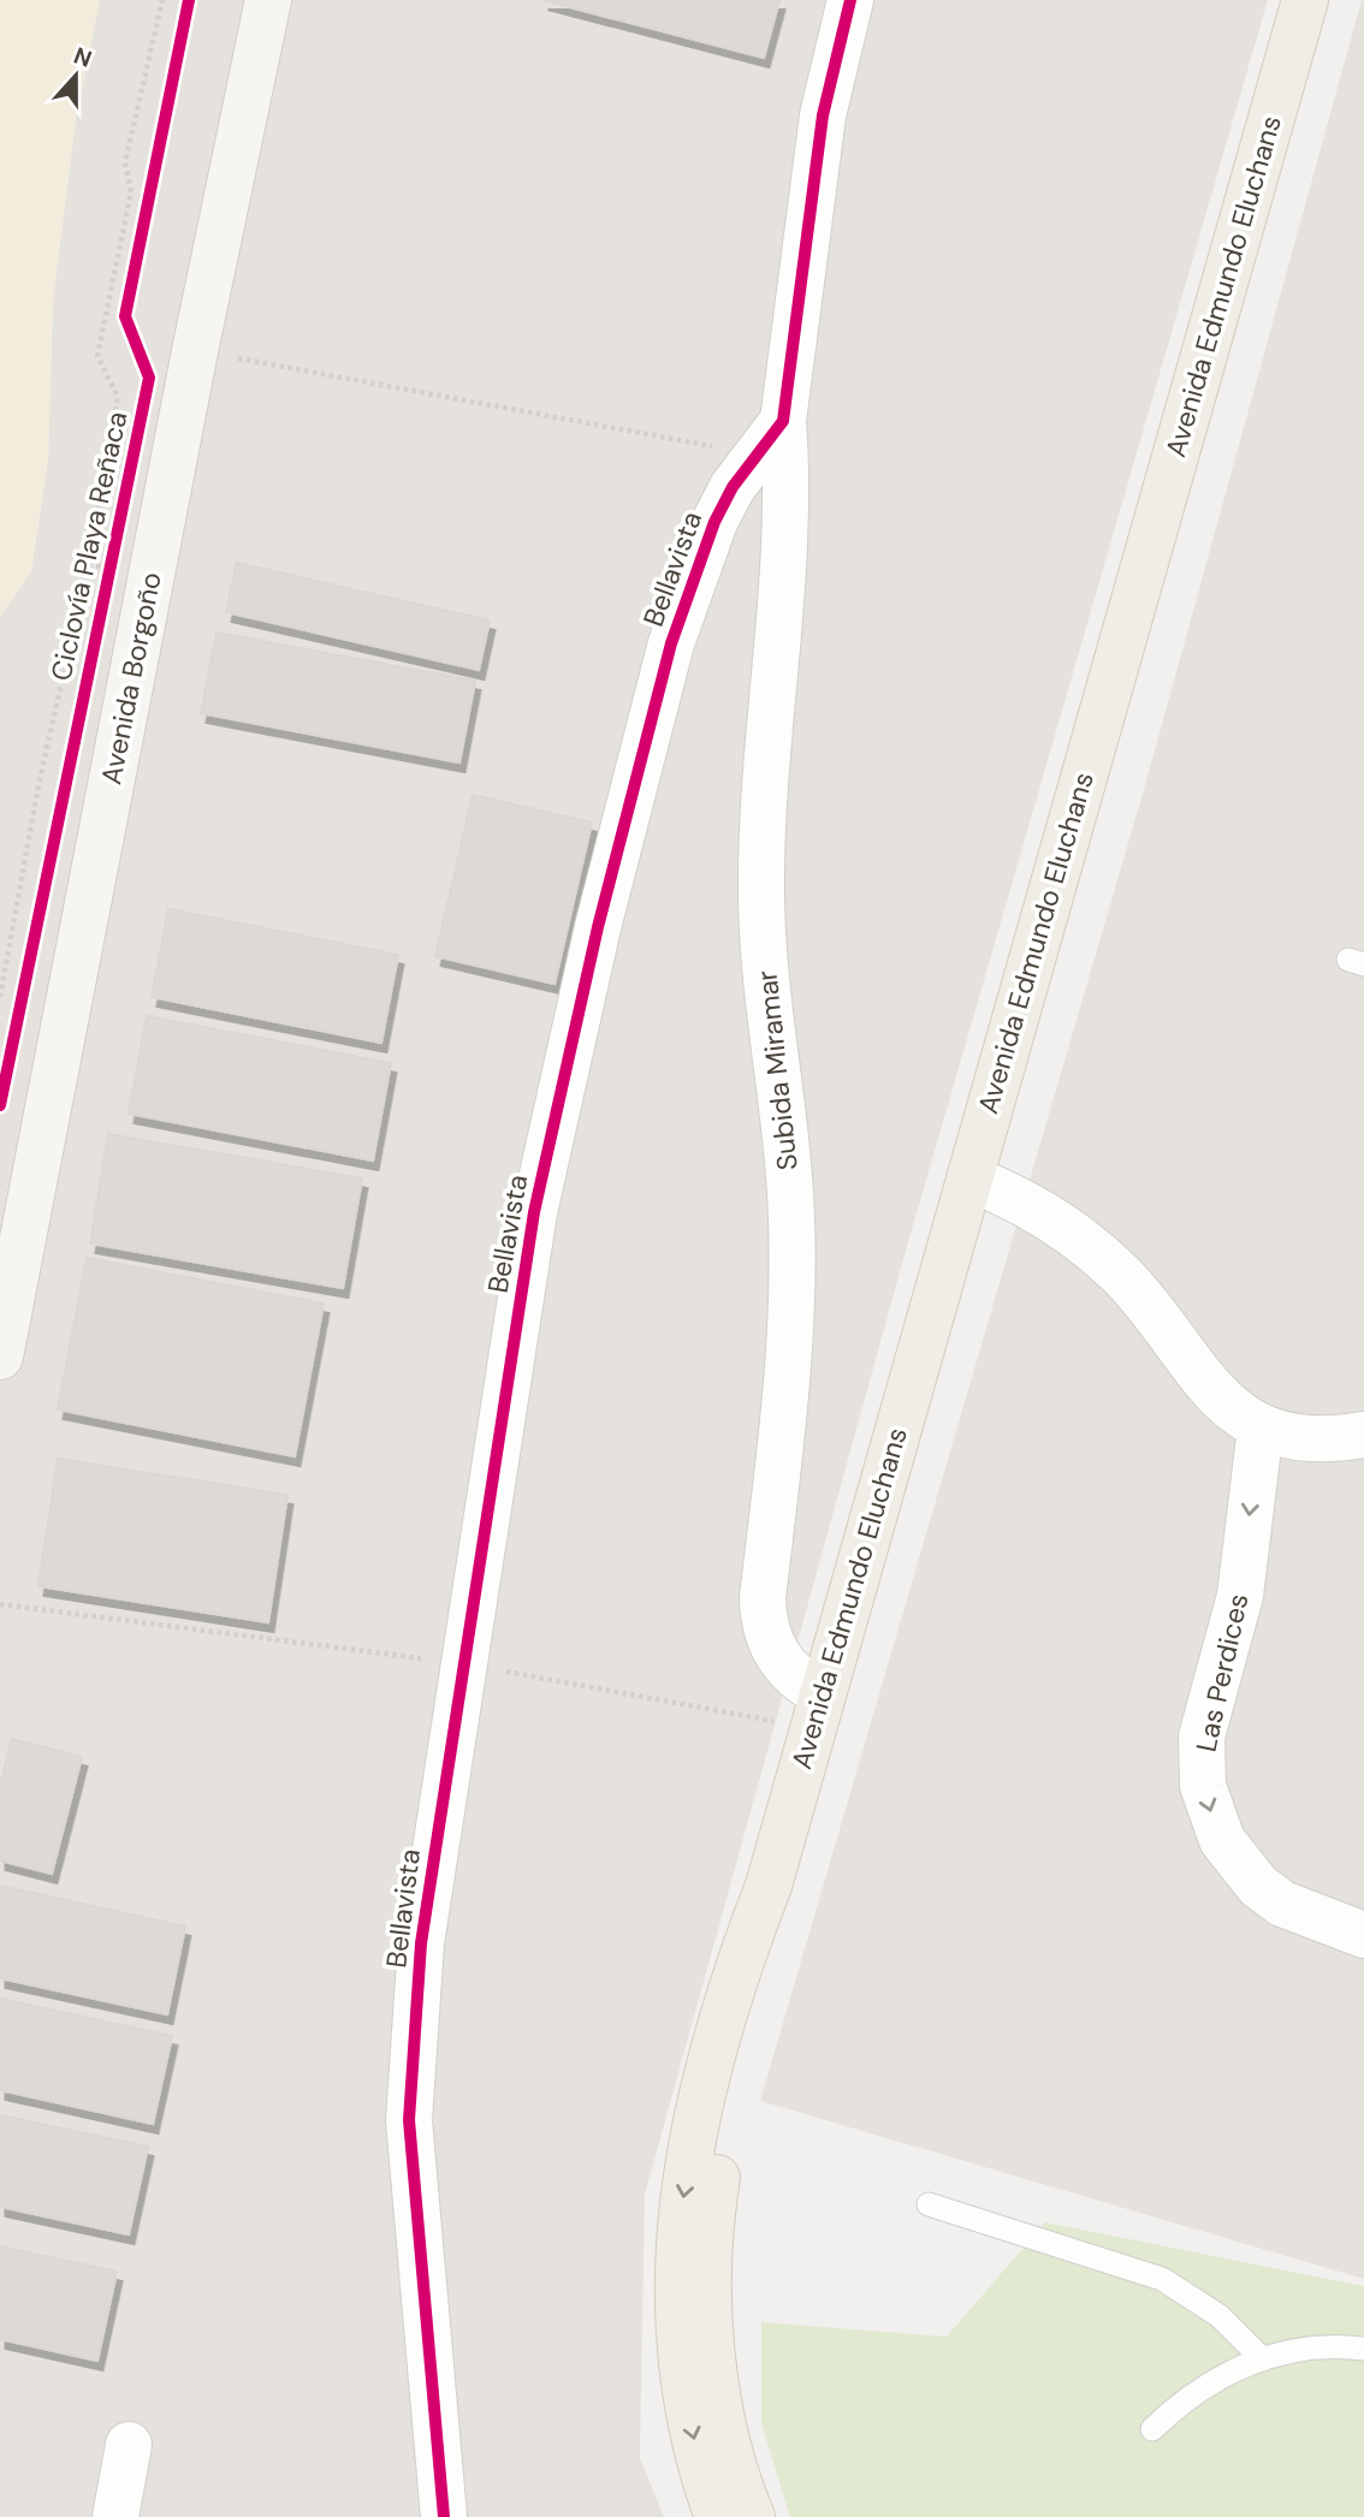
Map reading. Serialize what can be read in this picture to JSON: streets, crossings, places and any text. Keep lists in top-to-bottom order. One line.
{"streets":{"main road":["Avenida Edmundo Eluchans","Avenida Borgoño"],"street":["Bellavista","Subida Miramar","Las Perdices"],"cycle path":["Ciclovía Playa Reñaca"]},"crossings":[["Avenida Edmundo Eluchans","Subida Miramar"],["Bellavista","Subida Miramar"]],"one_way":["Las Perdices"],"north":"top"}
